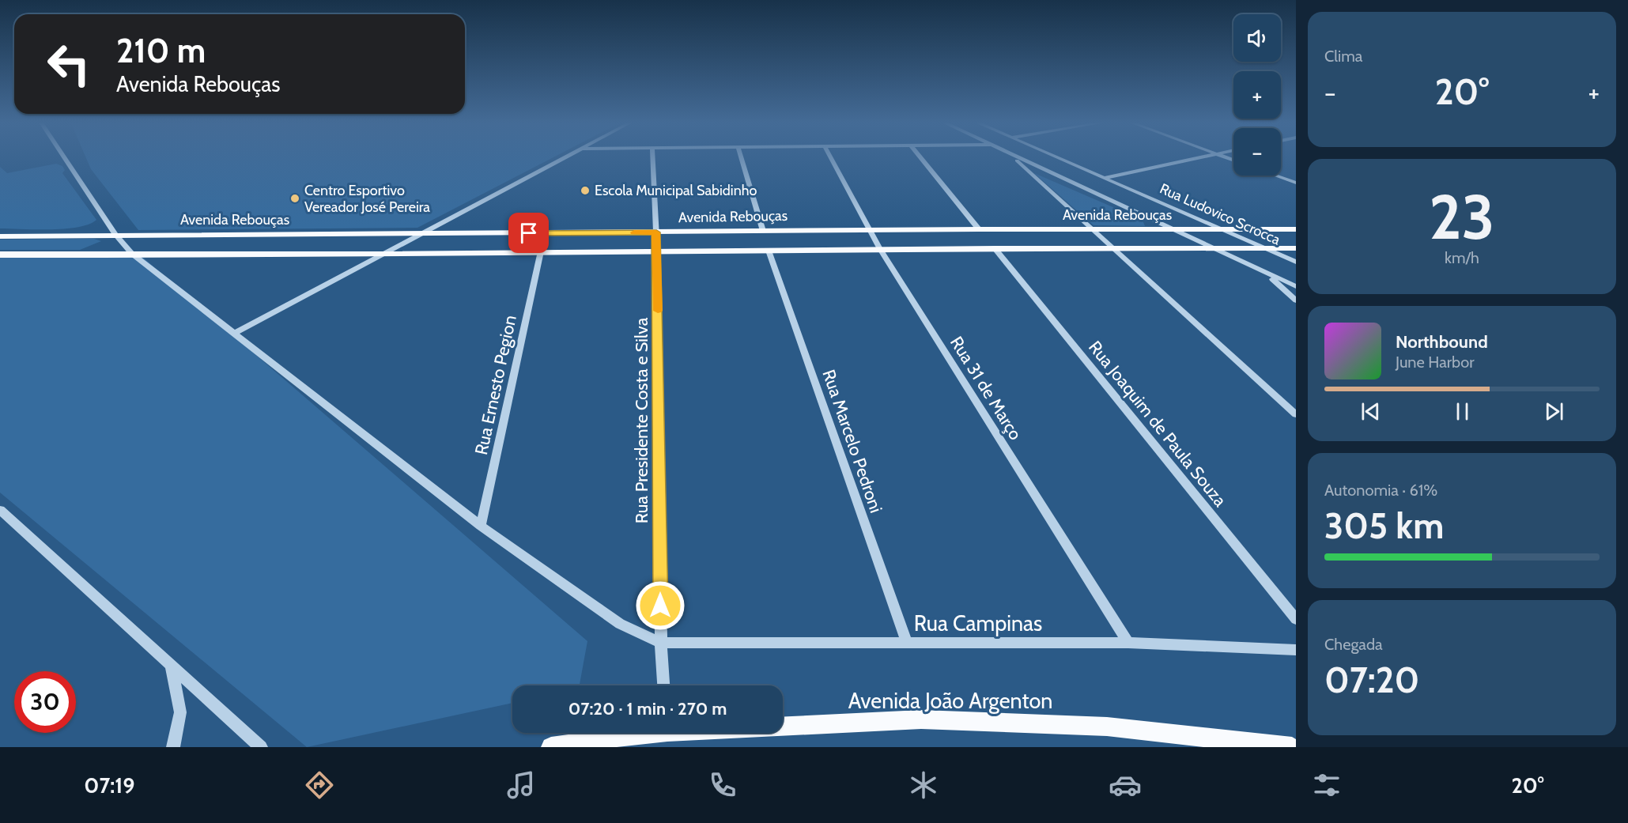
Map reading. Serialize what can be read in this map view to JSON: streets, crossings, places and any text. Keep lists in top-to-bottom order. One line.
{"streets":{"main road":["Avenida Rebouças","Avenida João Argenton"],"street":["Rua Ludovico Scrocca","Rua Ernesto Pegion","Rua 31 de Março","Rua Presidente Costa e Silva","Rua Joaquim de Paula Souza","Rua Marcelo Pedroni","Rua Campinas"]},"crossings":[["Rua Ludovico Scrocca","Avenida Rebouças"],["Avenida Rebouças","Rua Ernesto Pegion"],["Avenida Rebouças","Rua 31 de Março"],["Avenida Rebouças","Rua Presidente Costa e Silva"],["Avenida Rebouças","Rua Joaquim de Paula Souza"],["Avenida Rebouças","Rua Marcelo Pedroni"],["Rua 31 de Março","Rua Campinas"],["Rua Presidente Costa e Silva","Rua Campinas"],["Rua Marcelo Pedroni","Rua Campinas"]],"places":["Escola Municipal Sabidinho","Centro Esportivo Vereador José Pereira"],"page":{"tile":["Clima",["23","km/h"],["Autonomia · 61%","305 km"],["Chegada","07:20"]],"map_buttons":["+","−"],"turn":["210 m","Avenida Rebouças"],"heat":["−","20°","+"],"song":["Northbound","June Harbor"],"limit":"30","trip":"07:20 · 1 min · 270 m","tabs":["07:19","20°"]}}
